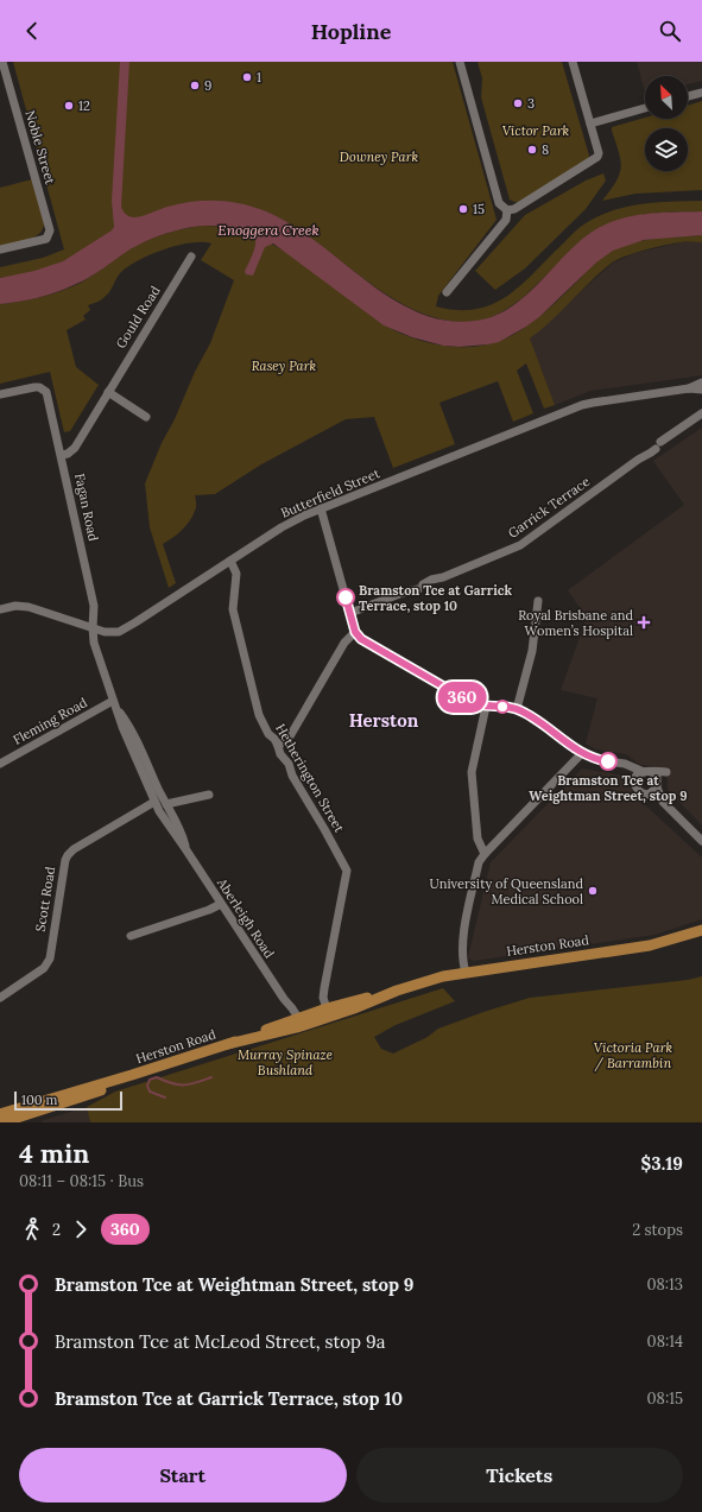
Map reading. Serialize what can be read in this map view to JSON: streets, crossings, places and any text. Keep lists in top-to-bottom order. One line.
{"streets":{"main road":["Herston Road"],"street":["Noble Street","Gould Road","Butterfield Street","Fagan Road","Garrick Terrace","Fleming Road","Hetherington Street","Scott Road","Aberleigh Road"]},"crossings":[["Gould Road","Fagan Road"],["Butterfield Street","Fagan Road"],["Butterfield Street","Hetherington Street"],["Butterfield Street","Aberleigh Road"],["Fagan Road","Aberleigh Road"],["Fleming Road","Aberleigh Road"],["Hetherington Street","Herston Road"],["Scott Road","Aberleigh Road"],["Aberleigh Road","Herston Road"]],"districts":["Herston"],"water":["Enoggera Creek"],"parks":["Victor Park","Downey Park","Rasey Park","Victoria Park / Barrambin","Murray Spinaze Bushland"],"places":{"other":["1","9","3","12","8","15","Bramston Tce at Garrick Terrace, stop 10","Bramston Tce at Weightman Street, stop 9","University of Queensland Medical School"],"health":["Royal Brisbane and Women’s Hospital"]},"lines":["bus line 360"],"scale_bar":"100 m","north":"top left","page":{"header":"Hopline","on_map":"360","scale":"100 m","heading":["4 min","08:11 – 08:15 · Bus","$3.19"],"legs":["2","360","2 stops"],"list":[{"name":"Bramston Tce at Weightman Street, stop 9","value":"08:13"},{"name":"Bramston Tce at McLeod Street, stop 9a","value":"08:14"},{"name":"Bramston Tce at Garrick Terrace, stop 10","value":"08:15"}],"buttons":["Start","Tickets"]}}
